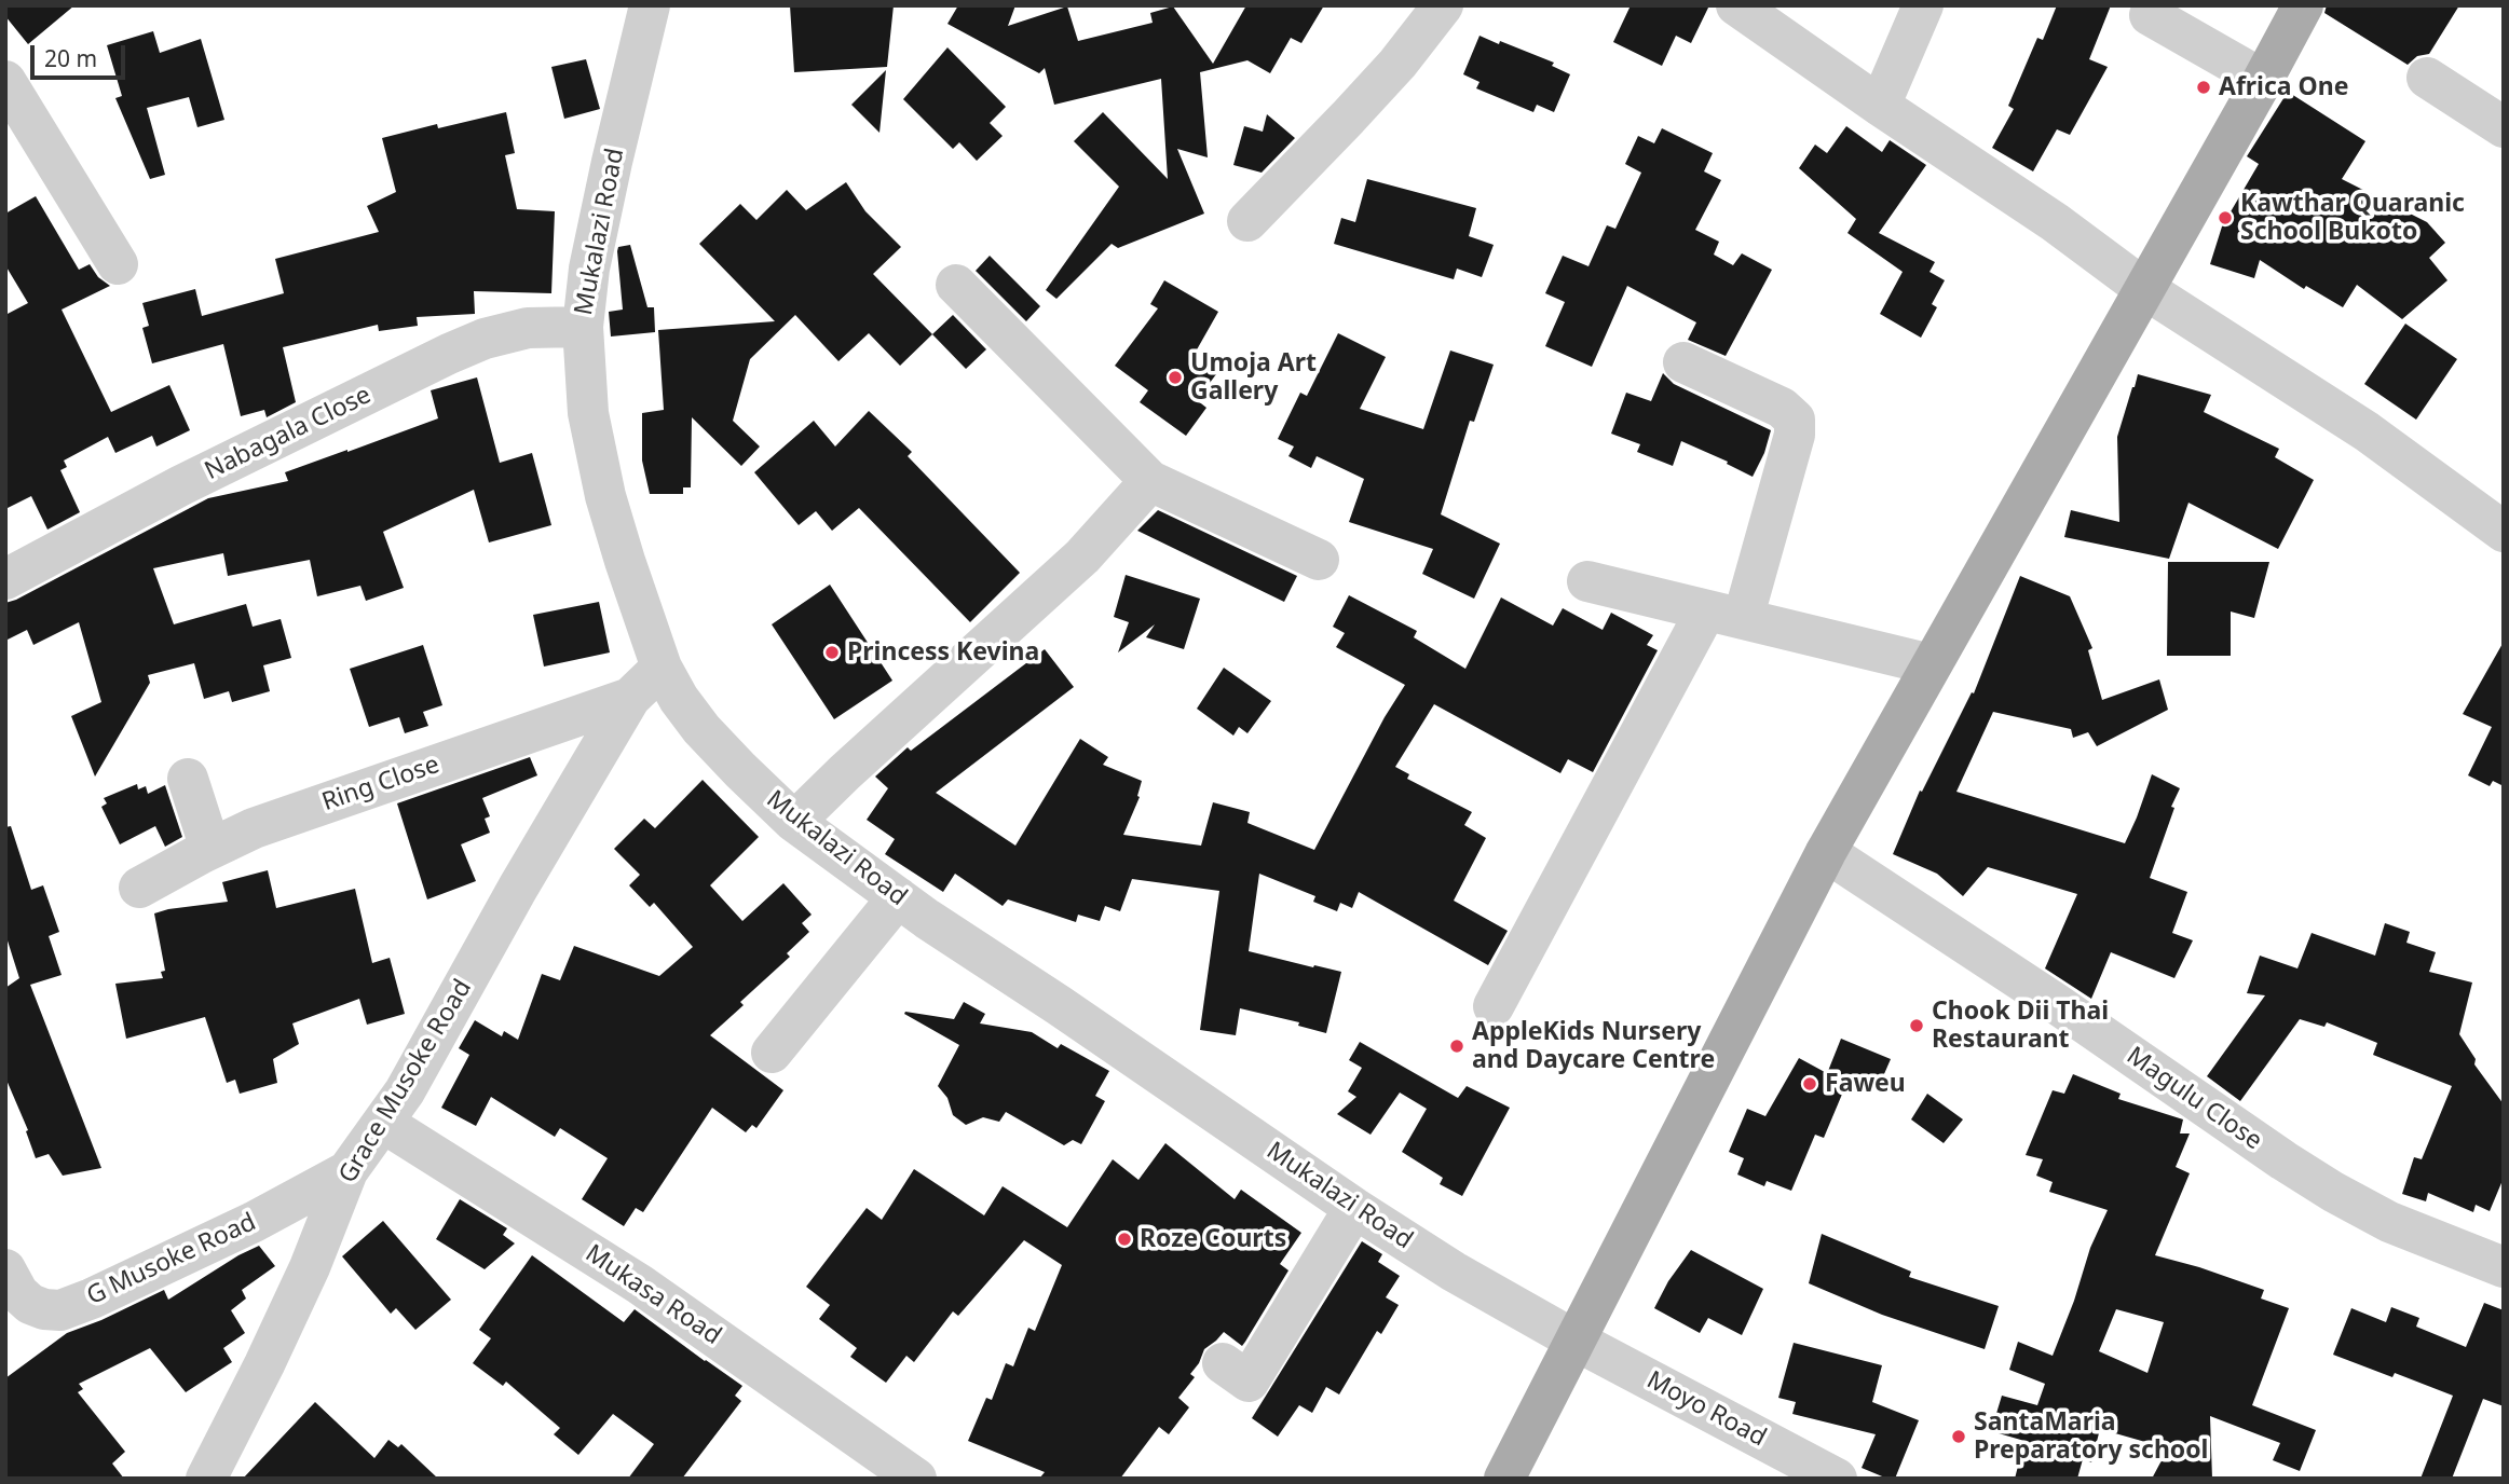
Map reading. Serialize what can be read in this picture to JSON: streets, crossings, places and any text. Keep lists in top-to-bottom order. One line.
{"streets":{"street":["Mukalazi Road","Nabagala Close","Ring Close","Grace Musoke Road","Magulu Close","G Musoke Road","Mukasa Road","Moyo Road"]},"crossings":[["Mukalazi Road","Nabagala Close"],["Mukalazi Road","Grace Musoke Road"],["Mukalazi Road","Moyo Road"],["Ring Close","Grace Musoke Road"],["Grace Musoke Road","G Musoke Road"],["Grace Musoke Road","Mukasa Road"]],"places":["Africa One","Kawthar Quaranic School Bukoto","Umoja Art Gallery","Princess Kevina","Chook Dii Thai Restaurant","AppleKids Nursery and Daycare Centre","Faweu","Roze Courts","SantaMaria Preparatory school"],"scale_bar":"20 m"}
